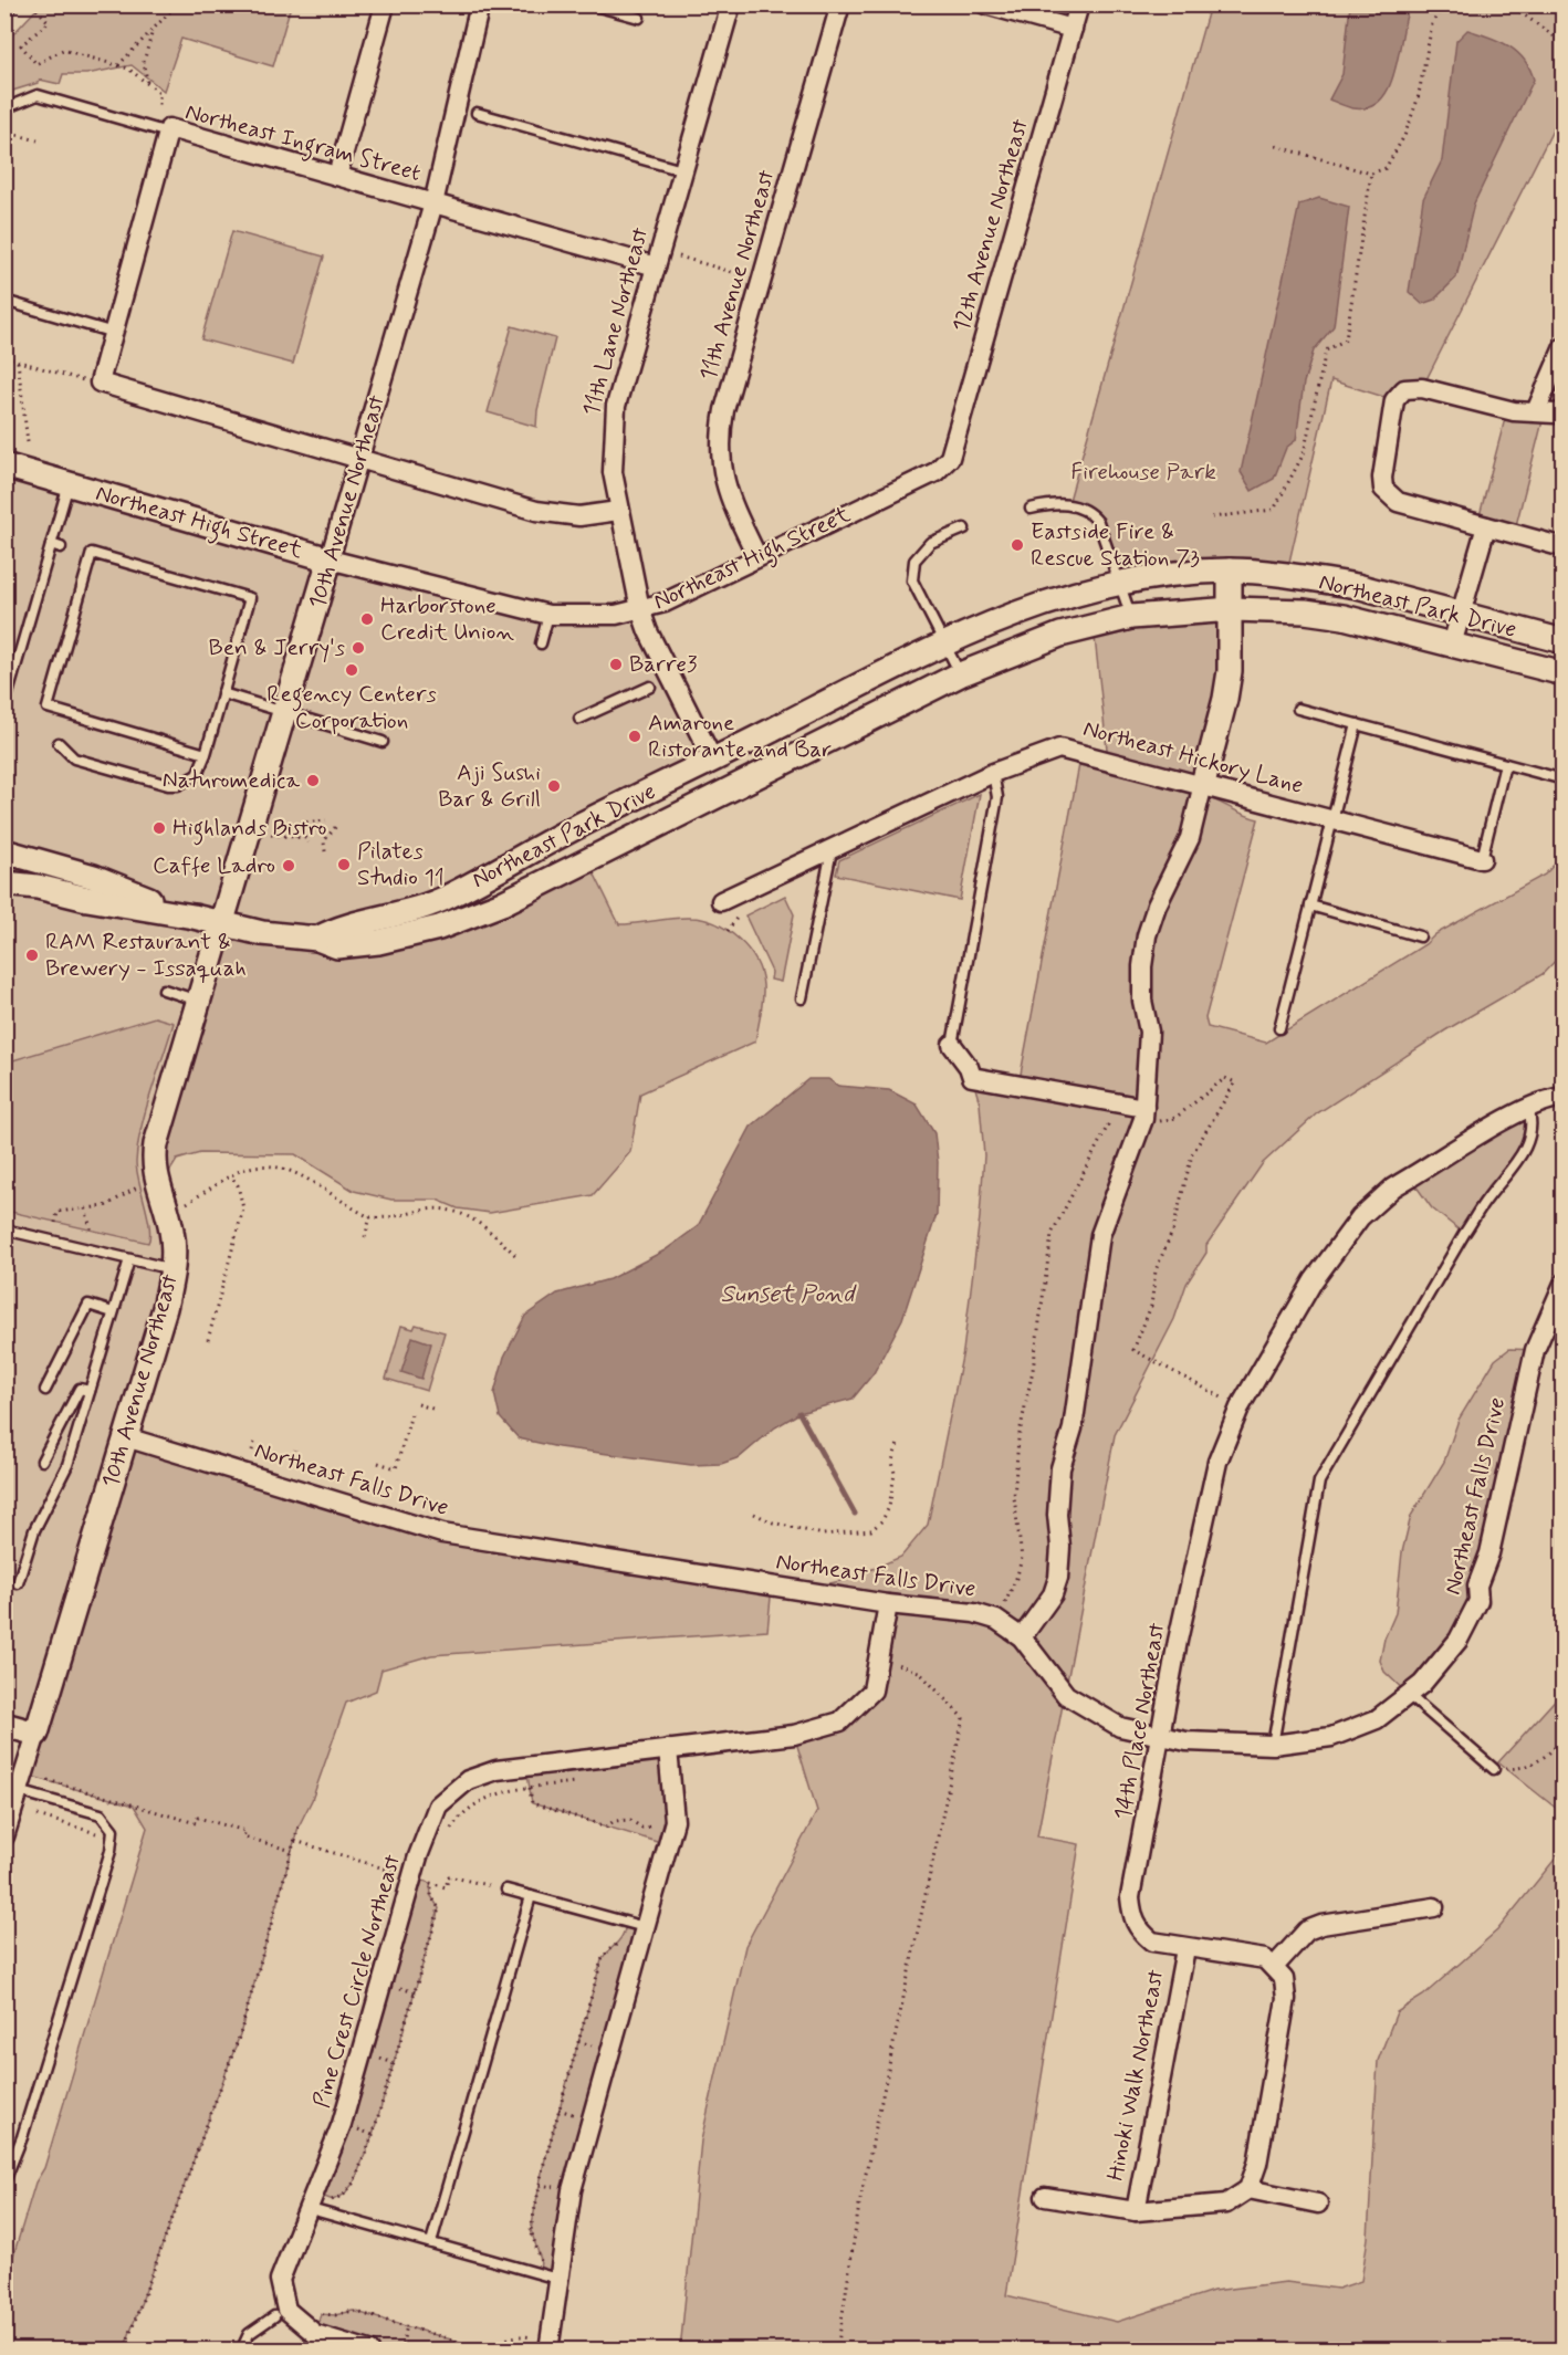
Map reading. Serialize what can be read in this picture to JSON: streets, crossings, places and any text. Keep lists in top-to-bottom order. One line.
{"streets":{"street":["Northeast Ingram Street","12th Avenue Northeast","11th Avenue Northeast","11th Lane Northeast","10th Avenue Northeast","Northeast High Street","Northeast Park Drive","Northeast Hickory Lane","Northeast Falls Drive","14th Place Northeast","Pine Crest Circle Northeast","Hinoki Walk Northeast"]},"crossings":[["Northeast Ingram Street","11th Lane Northeast"],["Northeast Ingram Street","10th Avenue Northeast"],["12th Avenue Northeast","Northeast High Street"],["11th Avenue Northeast","Northeast High Street"],["11th Lane Northeast","Northeast High Street"],["11th Lane Northeast","Northeast Park Drive"],["10th Avenue Northeast","Northeast High Street"],["10th Avenue Northeast","Northeast Park Drive"],["10th Avenue Northeast","Northeast Falls Drive"],["Northeast Falls Drive","14th Place Northeast"],["Northeast Falls Drive","Pine Crest Circle Northeast"],["14th Place Northeast","Hinoki Walk Northeast"]],"water":["Sunset Pond"],"parks":["Firehouse Park"],"places":["Eastside Fire & Rescue Station 73","Harborstone Credit Union","Ben & Jerry's","Barre3","Regency Centers Corporation","Amarone Ristorante and Bar","Naturomedica","Aji Sushi Bar & Grill","Highlands Bistro","Pilates Studio 11","Caffe Ladro","RAM Restaurant & Brewery - Issaquah"]}
